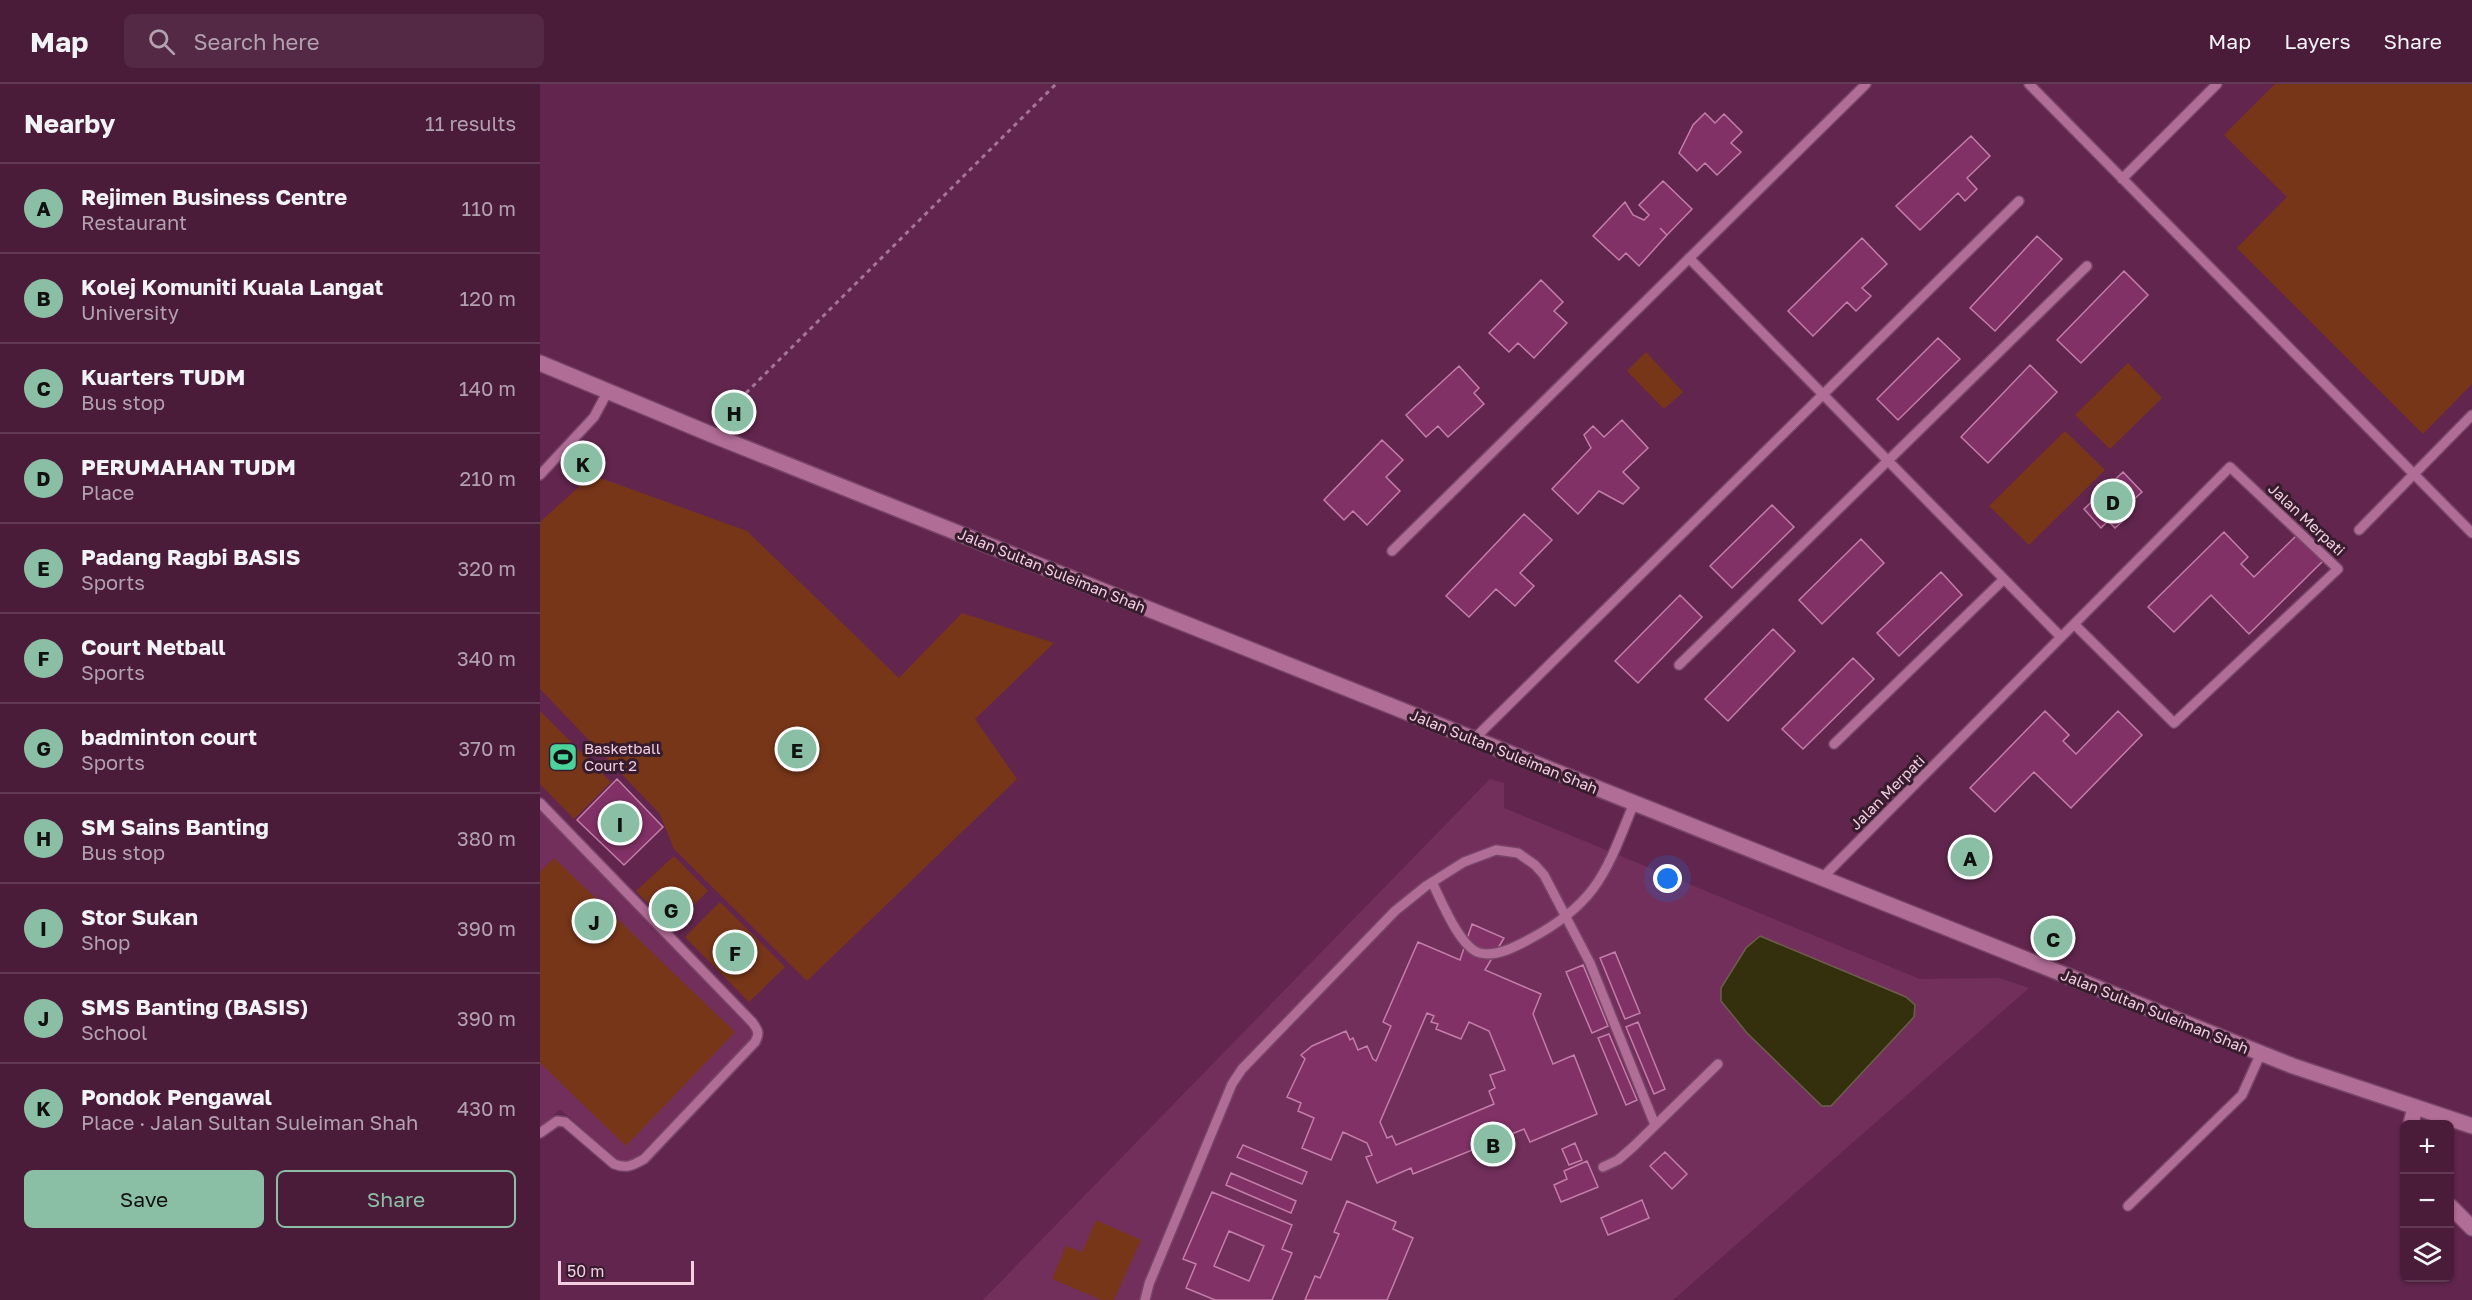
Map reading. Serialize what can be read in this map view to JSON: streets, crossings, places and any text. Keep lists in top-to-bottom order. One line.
{"streets":{"street":["Jalan Sultan Suleiman Shah"],"lane":["Jalan Merpati"]},"crossings":[["Jalan Merpati","Jalan Sultan Suleiman Shah"]],"places":{"sports":["Basketball Court 2"]},"scale_bar":"50 m","page":{"header":"Map","search":"Search here","nav":["Map","Layers","Share"],"heading":["Nearby","11 results"],"list":[{"mark":"A","name":"Rejimen Business Centre","note":"Restaurant","value":"110 m"},{"mark":"B","name":"Kolej Komuniti Kuala Langat","note":"University","value":"120 m"},{"mark":"C","name":"Kuarters TUDM","note":"Bus stop","value":"140 m"},{"mark":"D","name":"PERUMAHAN TUDM","note":"Place","value":"210 m"},{"mark":"E","name":"Padang Ragbi BASIS","note":"Sports","value":"320 m"},{"mark":"F","name":"Court Netball","note":"Sports","value":"340 m"},{"mark":"G","name":"badminton court","note":"Sports","value":"370 m"},{"mark":"H","name":"SM Sains Banting","note":"Bus stop","value":"380 m"},{"mark":"I","name":"Stor Sukan","note":"Shop","value":"390 m"},{"mark":"J","name":"SMS Banting (BASIS)","note":"School","value":"390 m"},{"mark":"K","name":"Pondok Pengawal","note":"Place · Jalan Sultan Suleiman Shah","value":"430 m"}],"pins":["H","K","D","E","I","A","G","J","C","F","B"],"map_buttons":["+","−"],"buttons":["Save","Share"],"scale":"50 m"}}
